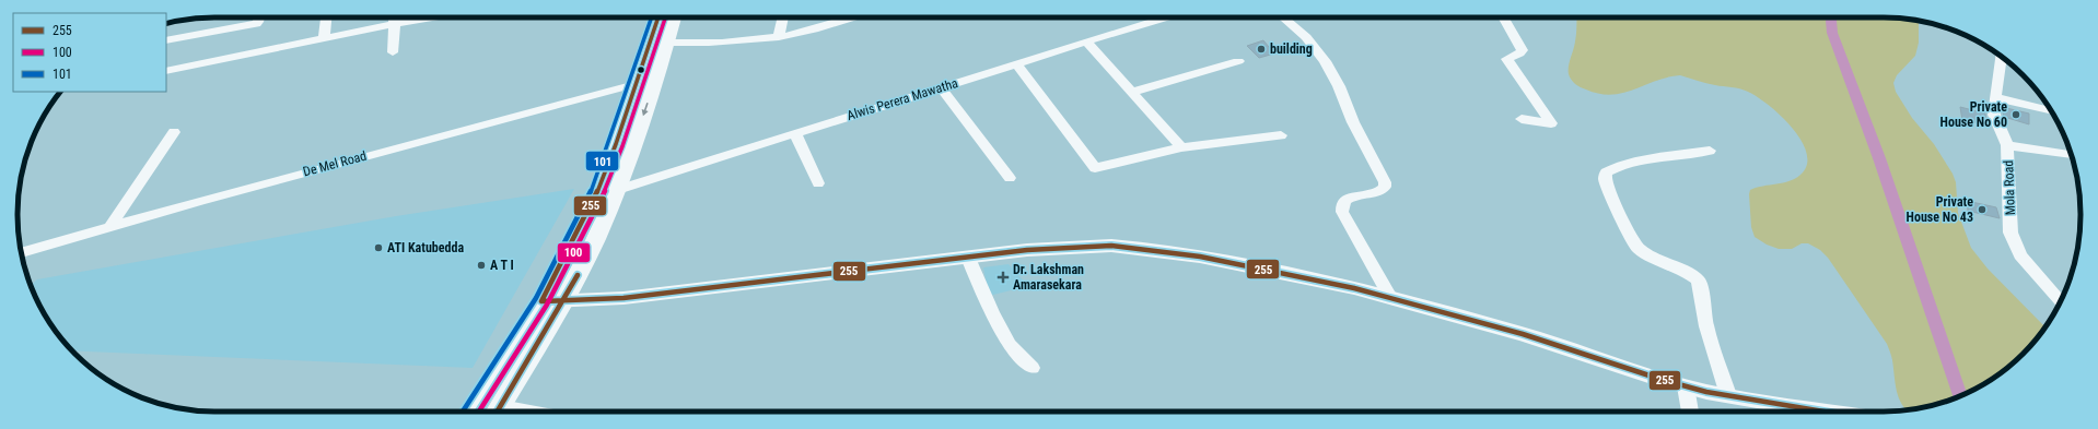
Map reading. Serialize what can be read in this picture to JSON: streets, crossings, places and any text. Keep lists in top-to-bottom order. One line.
{"streets":{"street":["Alwis Perera Mawatha","De Mel Road","Mola Road"]},"places":{"other":["building","Private House No 60","Private House No 43","ATI Katubedda","A T I"],"health":["Dr. Lakshman Amarasekara"]},"lines":["transit line 255","transit line 100","transit line 101"],"legend":["255","100","101"]}
